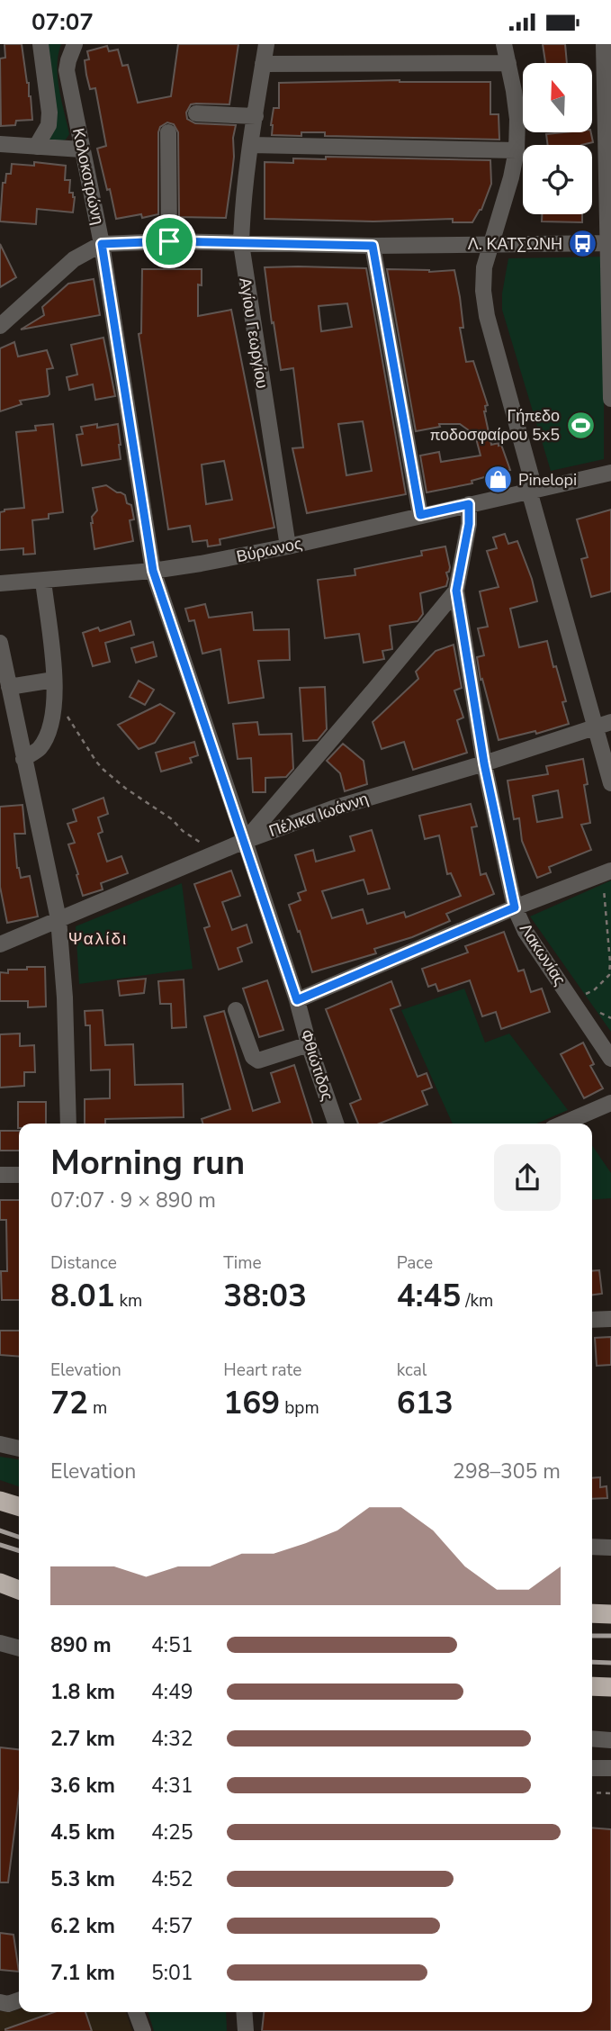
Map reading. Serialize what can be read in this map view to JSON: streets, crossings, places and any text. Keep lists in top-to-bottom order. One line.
{"streets":{"street":["Κολοκοτρώνη","Αγίου Γεωργίου","Βύρωνος","Πέλικα Ιωάννη","Λακωνίας","Φθιώτιδος"]},"crossings":[["Κολοκοτρώνη","Βύρωνος"],["Κολοκοτρώνη","Φθιώτιδος"],["Αγίου Γεωργίου","Βύρωνος"],["Βύρωνος","Λακωνίας"],["Βύρωνος","Φθιώτιδος"],["Πέλικα Ιωάννη","Λακωνίας"],["Πέλικα Ιωάννη","Φθιώτιδος"]],"districts":["Ψαλίδι"],"places":{"bus stop":["Λ. ΚΑΤΣΩΝΗ"],"sports":["Γήπεδο ποδοσφαίρου 5x5"],"shop":["Pinelopi"]},"north":"top","page":{"status":"07:07","heading":["Morning run","07:07 · 9 × 890 m"],"stats":[["Distance","8.01 km"],["Time","38:03"],["Pace","4:45 /km"],["Elevation","72 m"],["Heart rate","169 bpm"],["kcal","613"]],"chart":["Elevation","298–305 m"],"list":[{"name":"890 m","note":"4:51"},{"name":"1.8 km","note":"4:49"},{"name":"2.7 km","note":"4:32"},{"name":"3.6 km","note":"4:31"},{"name":"4.5 km","note":"4:25"},{"name":"5.3 km","note":"4:52"},{"name":"6.2 km","note":"4:57"},{"name":"7.1 km","note":"5:01"}]}}
